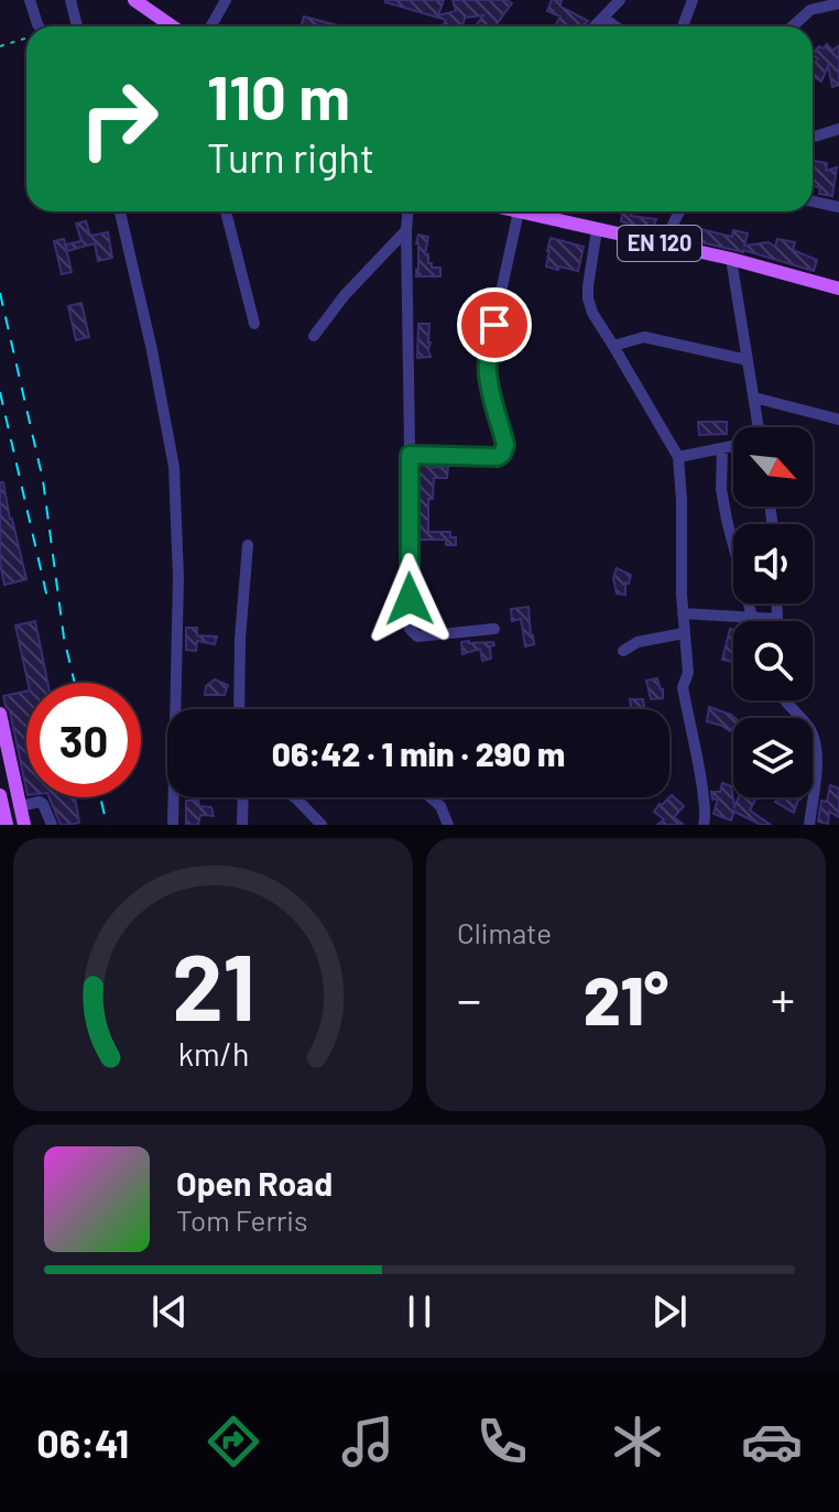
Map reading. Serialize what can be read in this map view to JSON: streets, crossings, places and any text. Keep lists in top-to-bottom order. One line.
{"streets":{"main road":["EN 120"]},"north":"bottom right","page":{"turn":["110 m","Turn right"],"limit":"30","trip":"06:42 · 1 min · 290 m","tile":"Climate","heat":["−","21°","+"],"song":["Open Road","Tom Ferris"],"tabs":"06:41","gauge":["21","km/h"]}}
